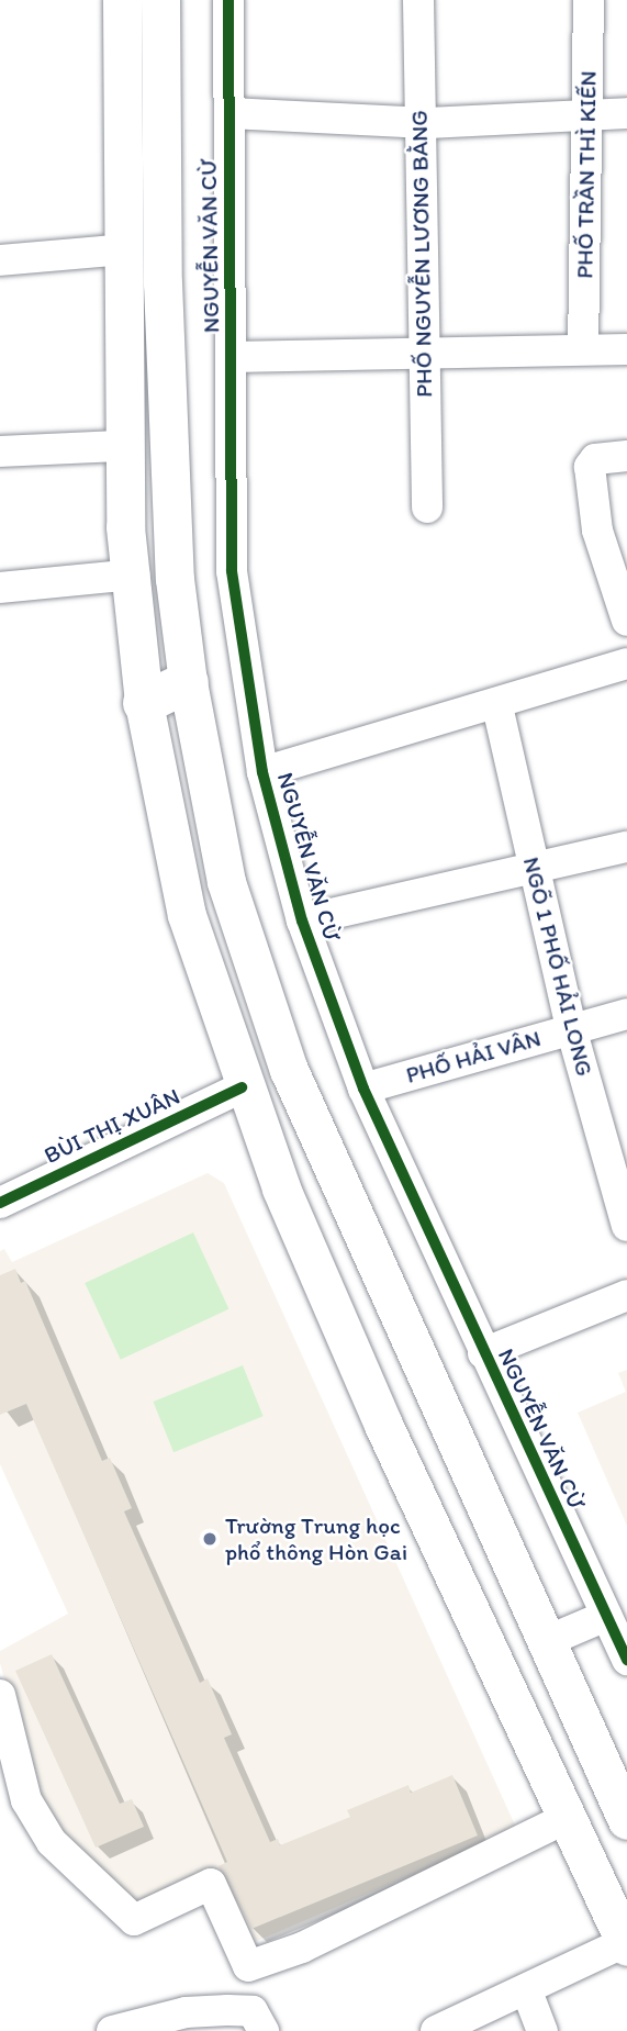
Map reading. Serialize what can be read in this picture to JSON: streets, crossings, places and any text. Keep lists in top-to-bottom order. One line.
{"streets":{"main road":["NGUYỄN VĂN CỪ"],"street":["PHỐ TRẦN THÌ KIẾN","PHỐ NGUYỄN LƯƠNG BẰNG","NGÕ 1 PHỐ HẢI LONG","PHỐ HẢI VÂN","BÙI THỊ XUÂN"]},"crossings":[["NGUYỄN VĂN CỪ","PHỐ HẢI VÂN"],["NGÕ 1 PHỐ HẢI LONG","PHỐ HẢI VÂN"]],"places":["Trường Trung học phổ thông Hòn Gai"]}
